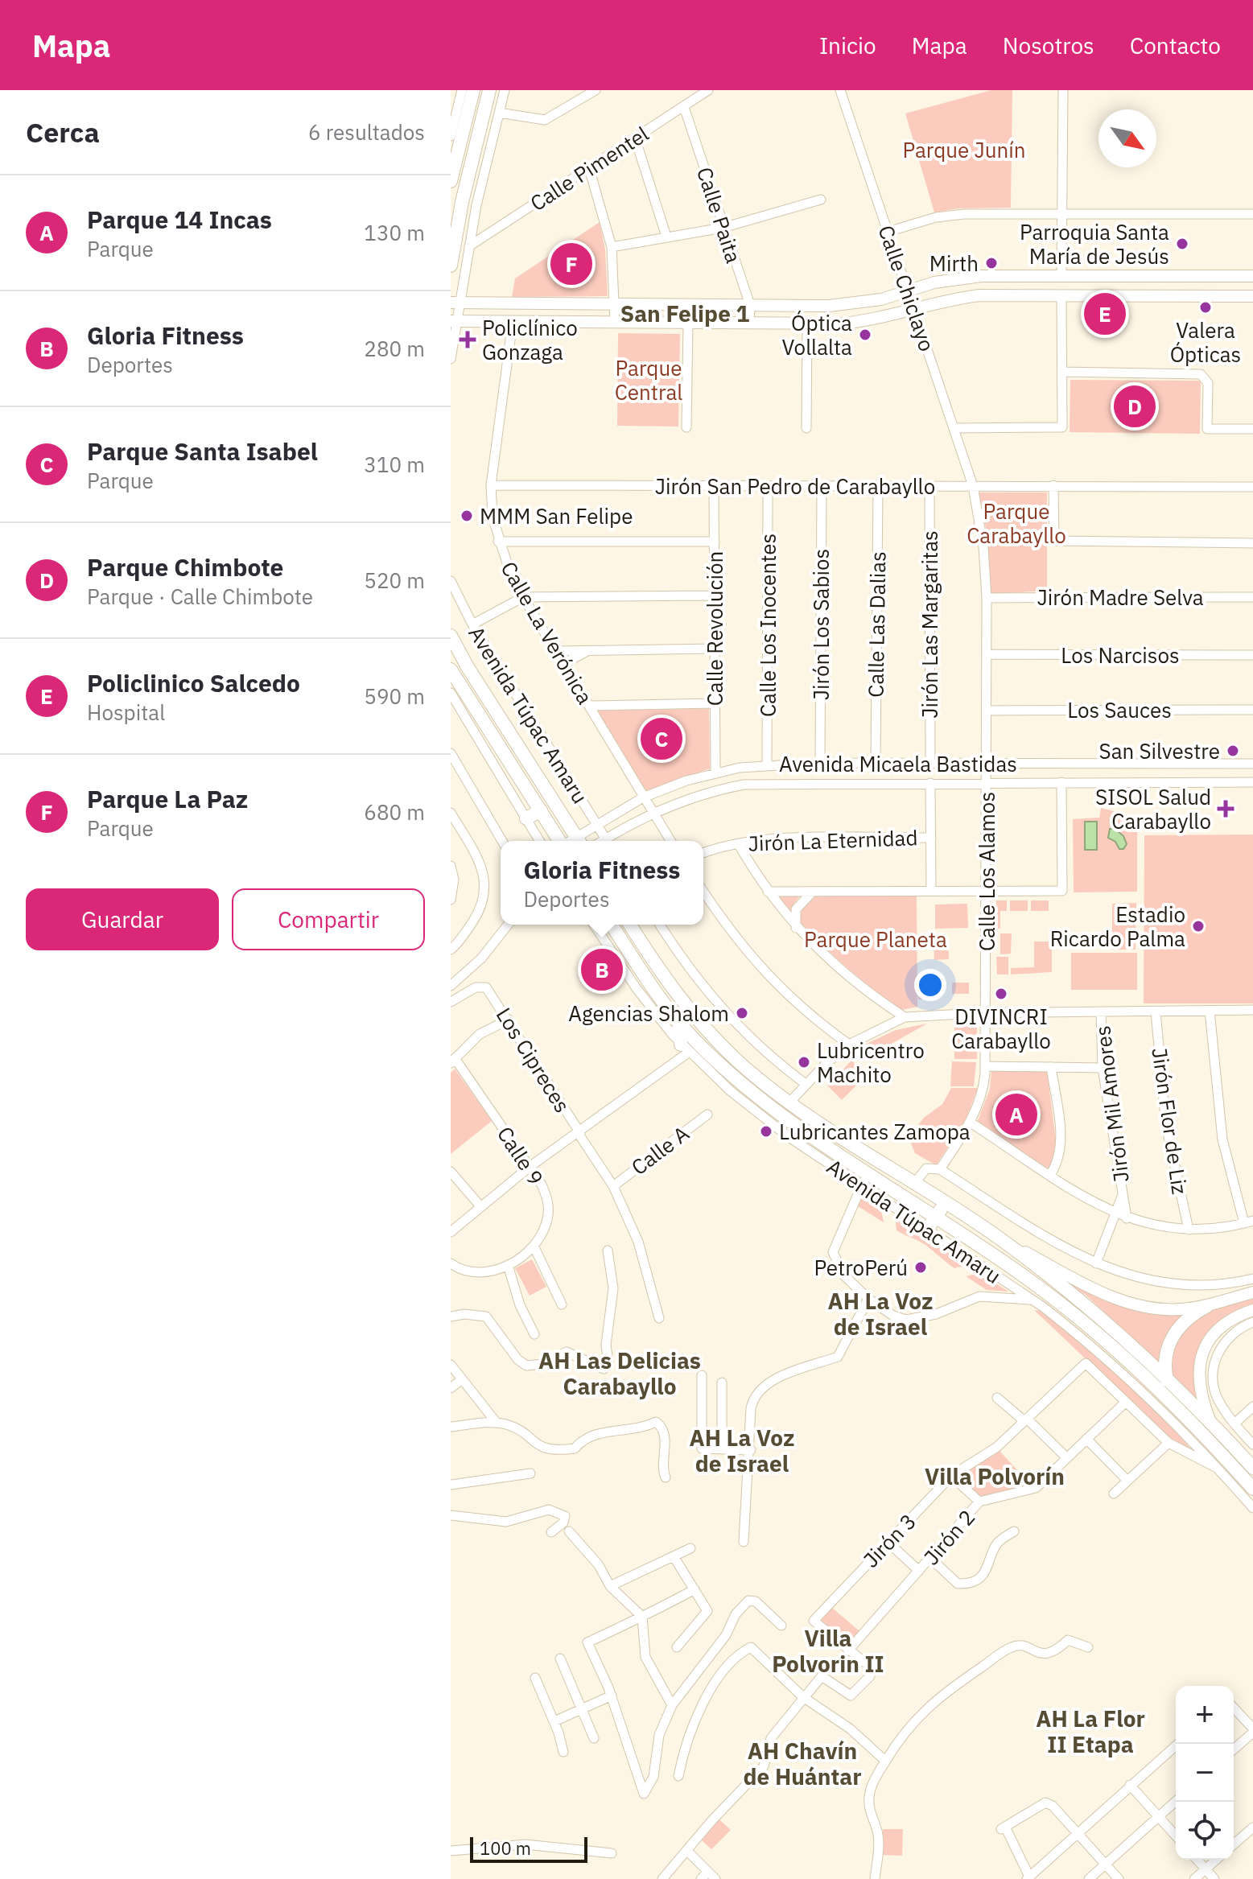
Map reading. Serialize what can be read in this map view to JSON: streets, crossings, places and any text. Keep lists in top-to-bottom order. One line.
{"streets":{"highway":["Avenida Túpac Amaru"],"street":["Calle Pimentel","Calle Paita","Calle Chiclayo","Jirón San Pedro de Carabayllo","Jirón Madre Selva","Jirón Los Sabios","Calle Las Dalias","Jirón Las Margaritas","Calle Los Inocentes","Calle Revolución","Calle La Verónica","Los Narcisos","Los Sauces","Avenida Micaela Bastidas","Jirón La Eternidad","Calle Los Alamos","Los Cipreces","Jirón Mil Amores","Jirón Flor de Liz","Calle A","Calle 9","Jirón 2","Jirón 3"]},"crossings":[["Calle Pimentel","Calle Paita"],["Calle Chiclayo","Jirón San Pedro de Carabayllo"],["Calle Chiclayo","Calle Los Alamos"],["Jirón San Pedro de Carabayllo","Jirón Los Sabios"],["Jirón San Pedro de Carabayllo","Calle Las Dalias"],["Jirón San Pedro de Carabayllo","Jirón Las Margaritas"],["Jirón San Pedro de Carabayllo","Calle Los Inocentes"],["Jirón San Pedro de Carabayllo","Calle Revolución"],["Jirón San Pedro de Carabayllo","Calle La Verónica"],["Jirón San Pedro de Carabayllo","Calle Los Alamos"],["Jirón Madre Selva","Calle Los Alamos"],["Jirón Los Sabios","Avenida Micaela Bastidas"],["Calle Las Dalias","Avenida Micaela Bastidas"],["Jirón Las Margaritas","Avenida Micaela Bastidas"],["Calle Los Inocentes","Avenida Micaela Bastidas"],["Calle Revolución","Avenida Micaela Bastidas"],["Calle La Verónica","Avenida Micaela Bastidas"],["Los Narcisos","Calle Los Alamos"],["Los Sauces","Calle Los Alamos"],["Avenida Túpac Amaru","Avenida Micaela Bastidas"],["Avenida Micaela Bastidas","Calle Los Alamos"],["Los Cipreces","Calle A"],["Jirón 2","Jirón 3"]],"districts":["San Felipe 1","AH La Voz de Israel","AH Las Delicias Carabayllo","AH La Voz de Israel","Villa Polvorín","Villa Polvorin II","AH La Flor II Etapa","AH Chavín de Huántar"],"parks":["Parque Junín","Parque Central","Parque Carabayllo","Parque Planeta"],"places":{"other":["Parroquia Santa María de Jesús","Mirth","Valera Ópticas","Óptica Vollalta","MMM San Felipe","San Silvestre","Estadio Ricardo Palma","DIVINCRI Carabayllo","Agencias Shalom","Lubricentro Machito","Lubricantes Zamopa","PetroPerú"],"health":["Policlínico Gonzaga","SISOL Salud Carabayllo"]},"scale_bar":"100 m","north":"bottom right","page":{"header":"Mapa","nav":["Inicio","Mapa","Nosotros","Contacto"],"heading":["Cerca","6 resultados"],"list":[{"mark":"A","name":"Parque 14 Incas","note":"Parque","value":"130 m"},{"mark":"B","name":"Gloria Fitness","note":"Deportes","value":"280 m"},{"mark":"C","name":"Parque Santa Isabel","note":"Parque","value":"310 m"},{"mark":"D","name":"Parque Chimbote","note":"Parque · Calle Chimbote","value":"520 m"},{"mark":"E","name":"Policlinico Salcedo","note":"Hospital","value":"590 m"},{"mark":"F","name":"Parque La Paz","note":"Parque","value":"680 m"}],"pins":["F","E","D","C","B","A"],"popup":["Gloria Fitness","Deportes"],"buttons":["Guardar","Compartir"],"map_buttons":["+","−"],"scale":"100 m"}}
